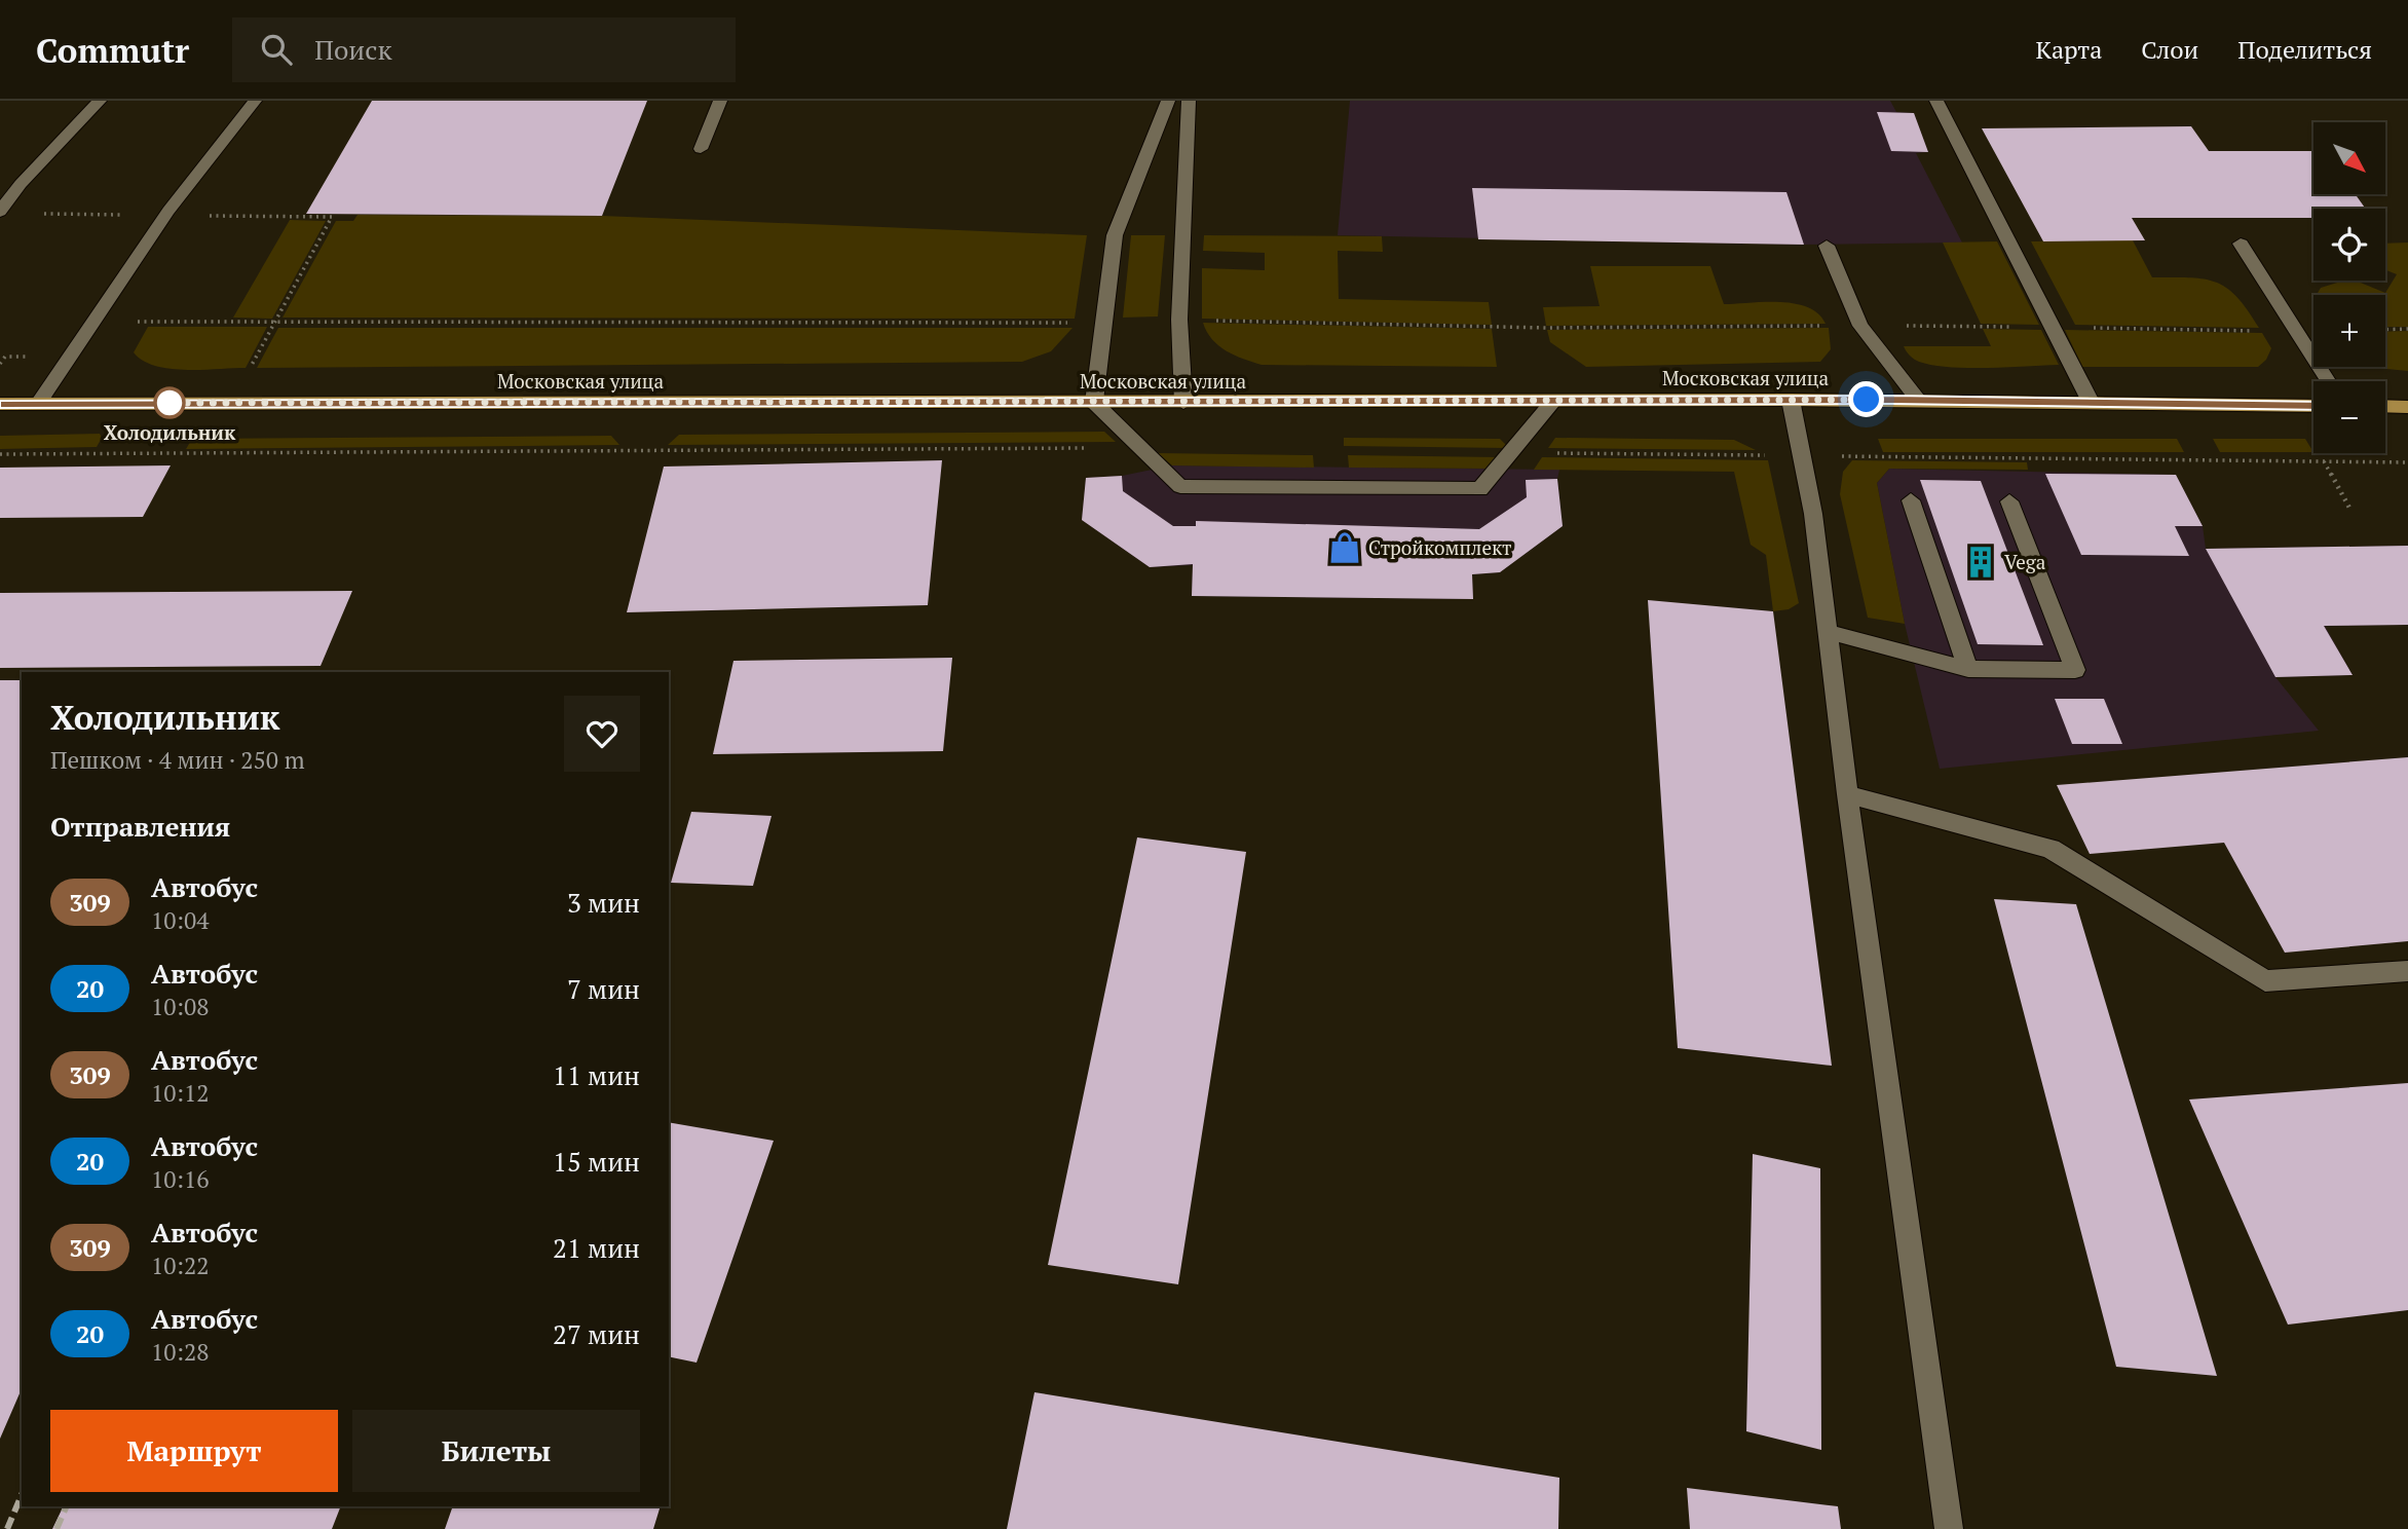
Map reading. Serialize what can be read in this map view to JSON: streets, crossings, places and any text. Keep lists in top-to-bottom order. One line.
{"streets":{"main road":["Московская улица"]},"places":{"other":["Холодильник"],"shop":["Стройкомплект"],"building":["Vega"]},"lines":["bus line 309"],"north":"bottom right","page":{"header":"Commutr","search":"Поиск","nav":["Карта","Слои","Поделиться"],"map_buttons":["+","−"],"heading":[["Холодильник","Пешком · 4 мин · 250 m"],"Отправления"],"list":[{"mark":"309","name":"Автобус","note":"10:04","value":"3 мин"},{"mark":"20","name":"Автобус","note":"10:08","value":"7 мин"},{"mark":"309","name":"Автобус","note":"10:12","value":"11 мин"},{"mark":"20","name":"Автобус","note":"10:16","value":"15 мин"},{"mark":"309","name":"Автобус","note":"10:22","value":"21 мин"},{"mark":"20","name":"Автобус","note":"10:28","value":"27 мин"}],"buttons":["Маршрут","Билеты"]}}
